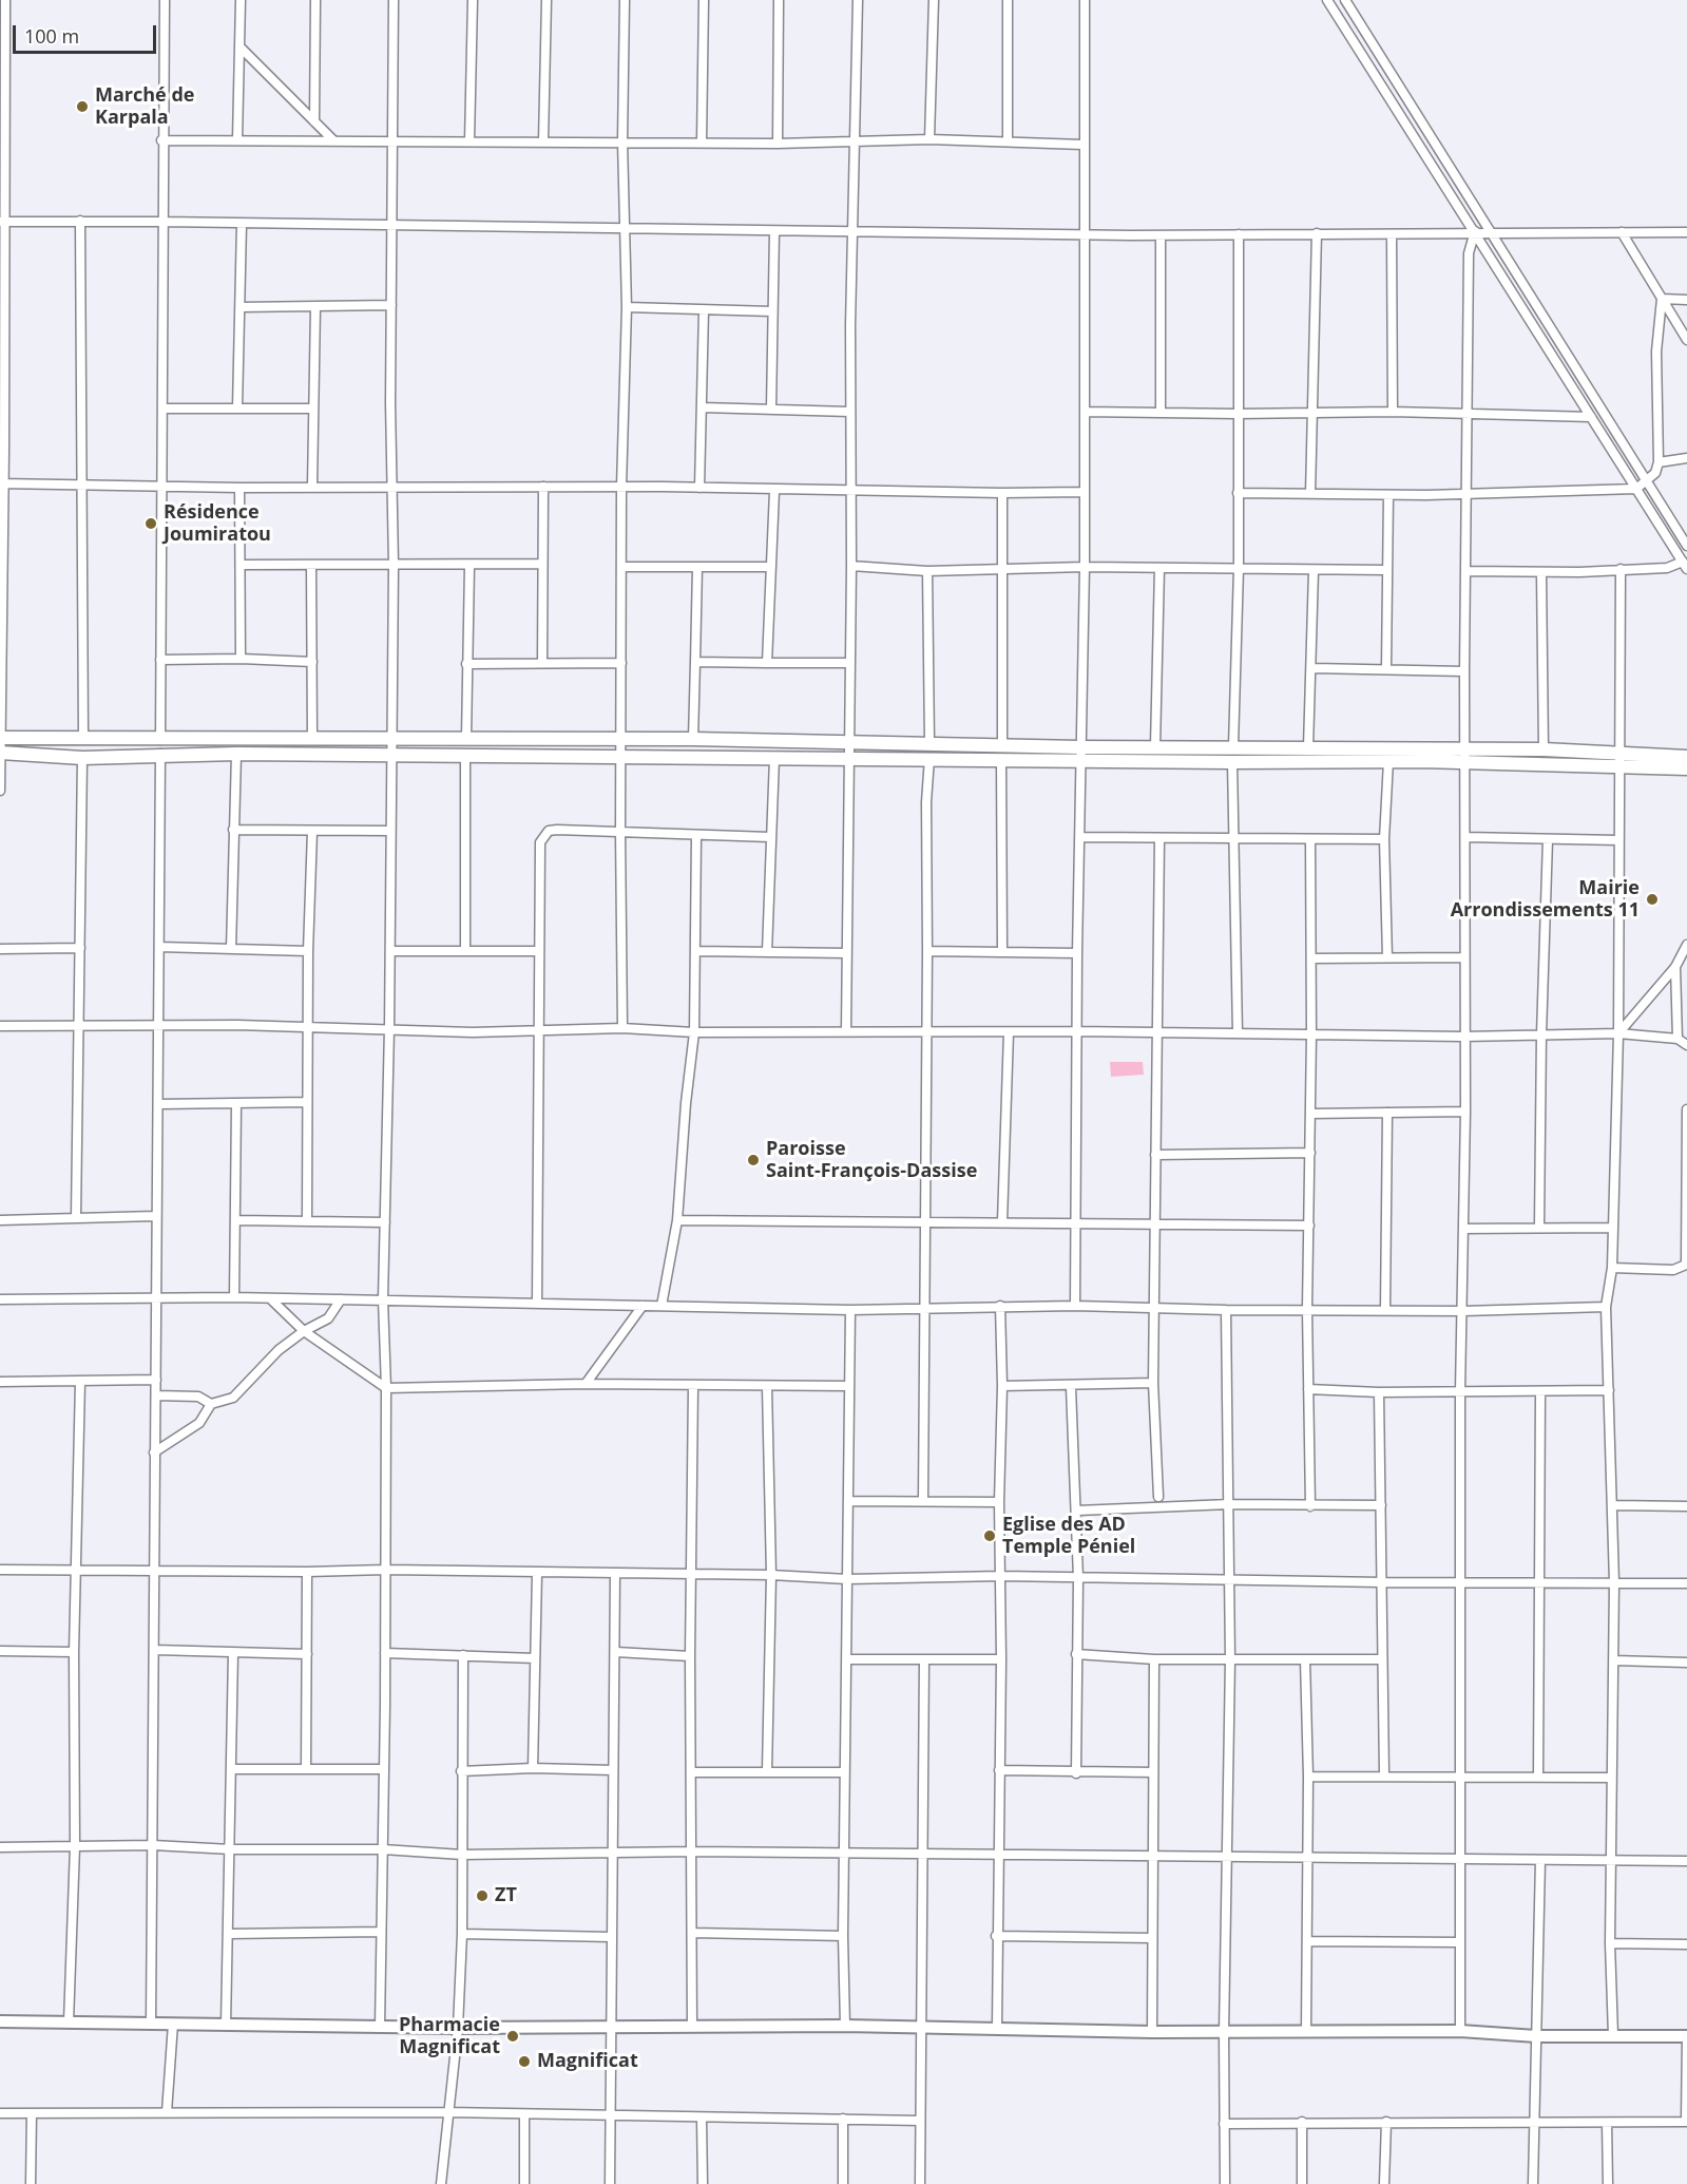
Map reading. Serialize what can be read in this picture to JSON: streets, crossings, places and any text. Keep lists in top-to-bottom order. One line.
{"places":["Marché de Karpala","Résidence Joumiratou","Mairie Arrondissements 11","Paroisse Saint-François-Dassise","Eglise des AD Temple Péniel","ZT","Pharmacie Magnificat","Magnificat"],"scale_bar":"100 m"}
